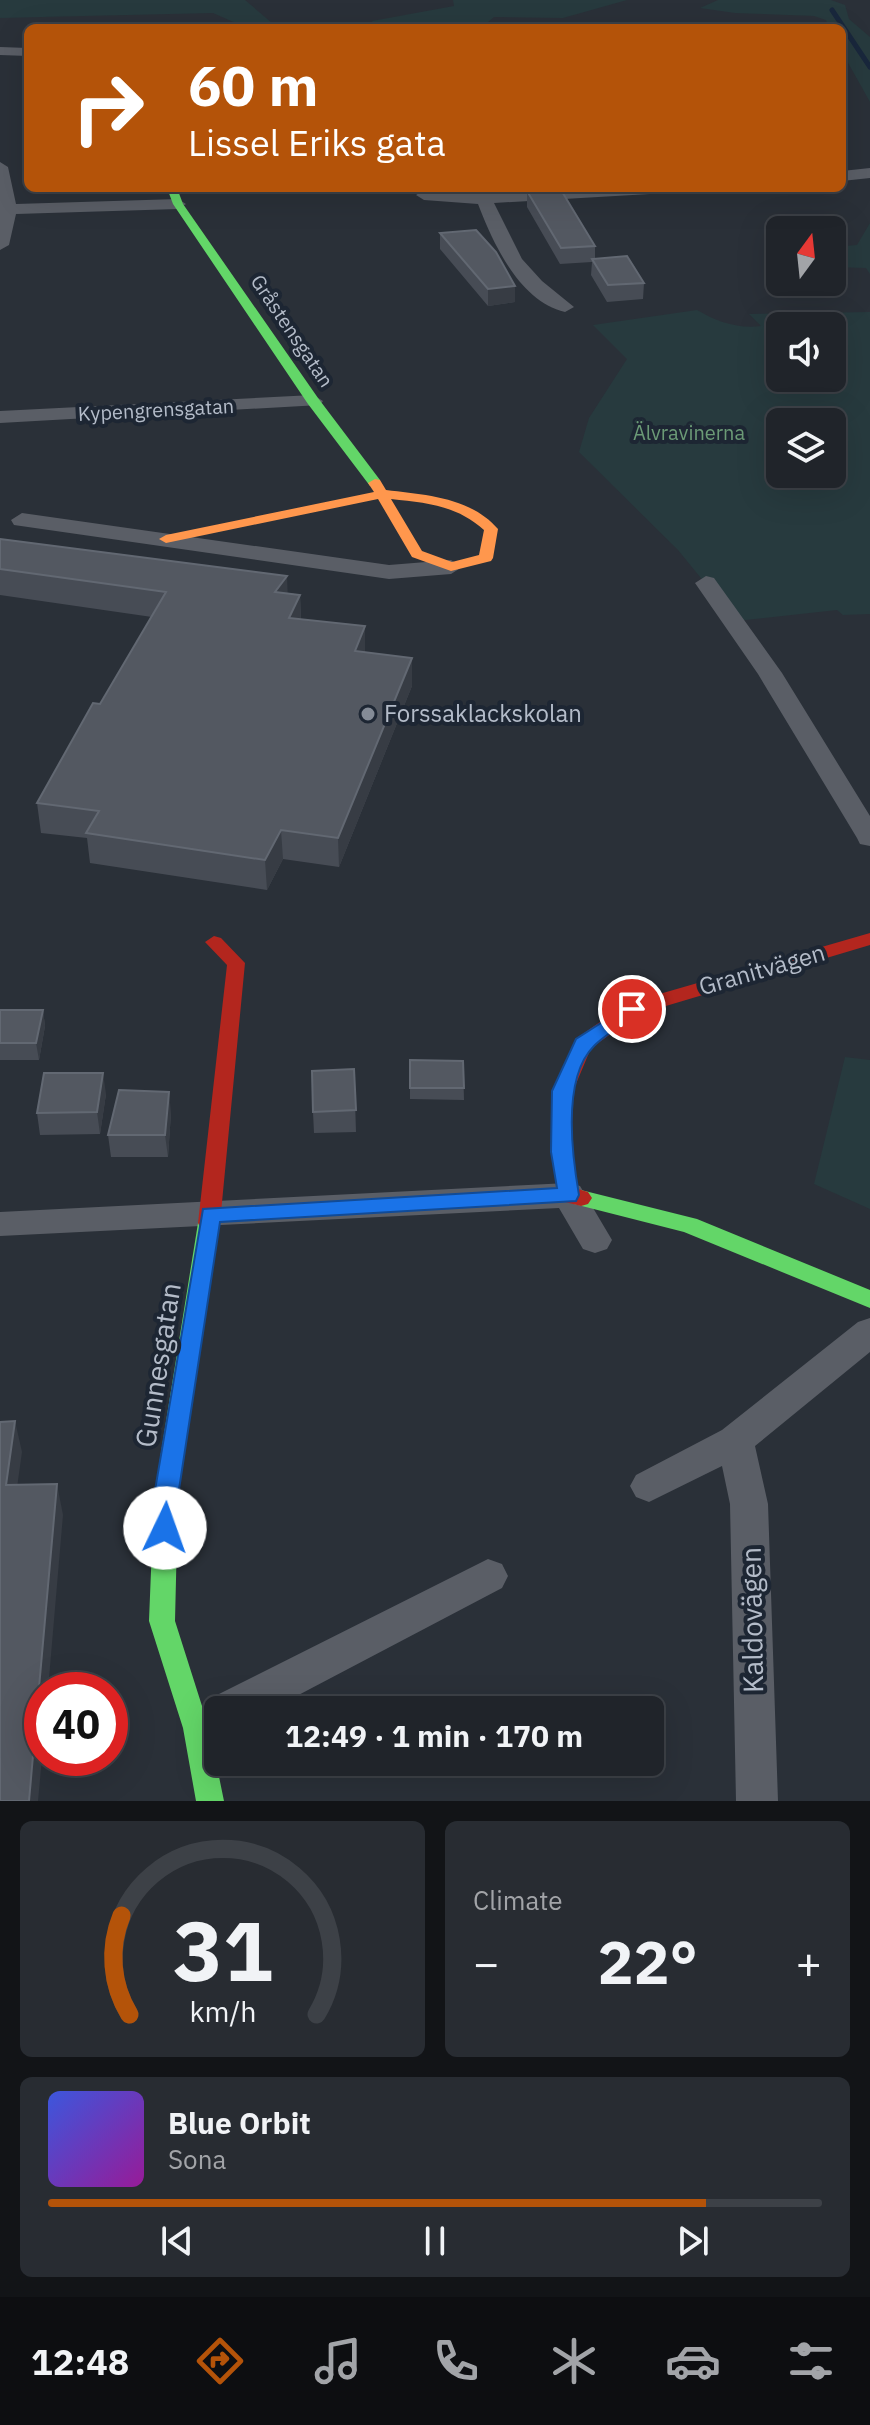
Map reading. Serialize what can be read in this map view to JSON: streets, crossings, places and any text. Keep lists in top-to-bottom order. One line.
{"streets":{"street":["Gråstensgatan","Kypengrensgatan","Granitvägen","Gunnesgatan","Kaldovägen"]},"crossings":[["Gråstensgatan","Kypengrensgatan"]],"parks":["Älvravinerna"],"places":["Forssaklackskolan"],"north":"top","page":{"turn":["60 m","Lissel Eriks gata"],"limit":"40","trip":"12:49 · 1 min · 170 m","tile":"Climate","heat":["−","22°","+"],"song":["Blue Orbit","Sona"],"tabs":"12:48","gauge":["31","km/h"]}}
